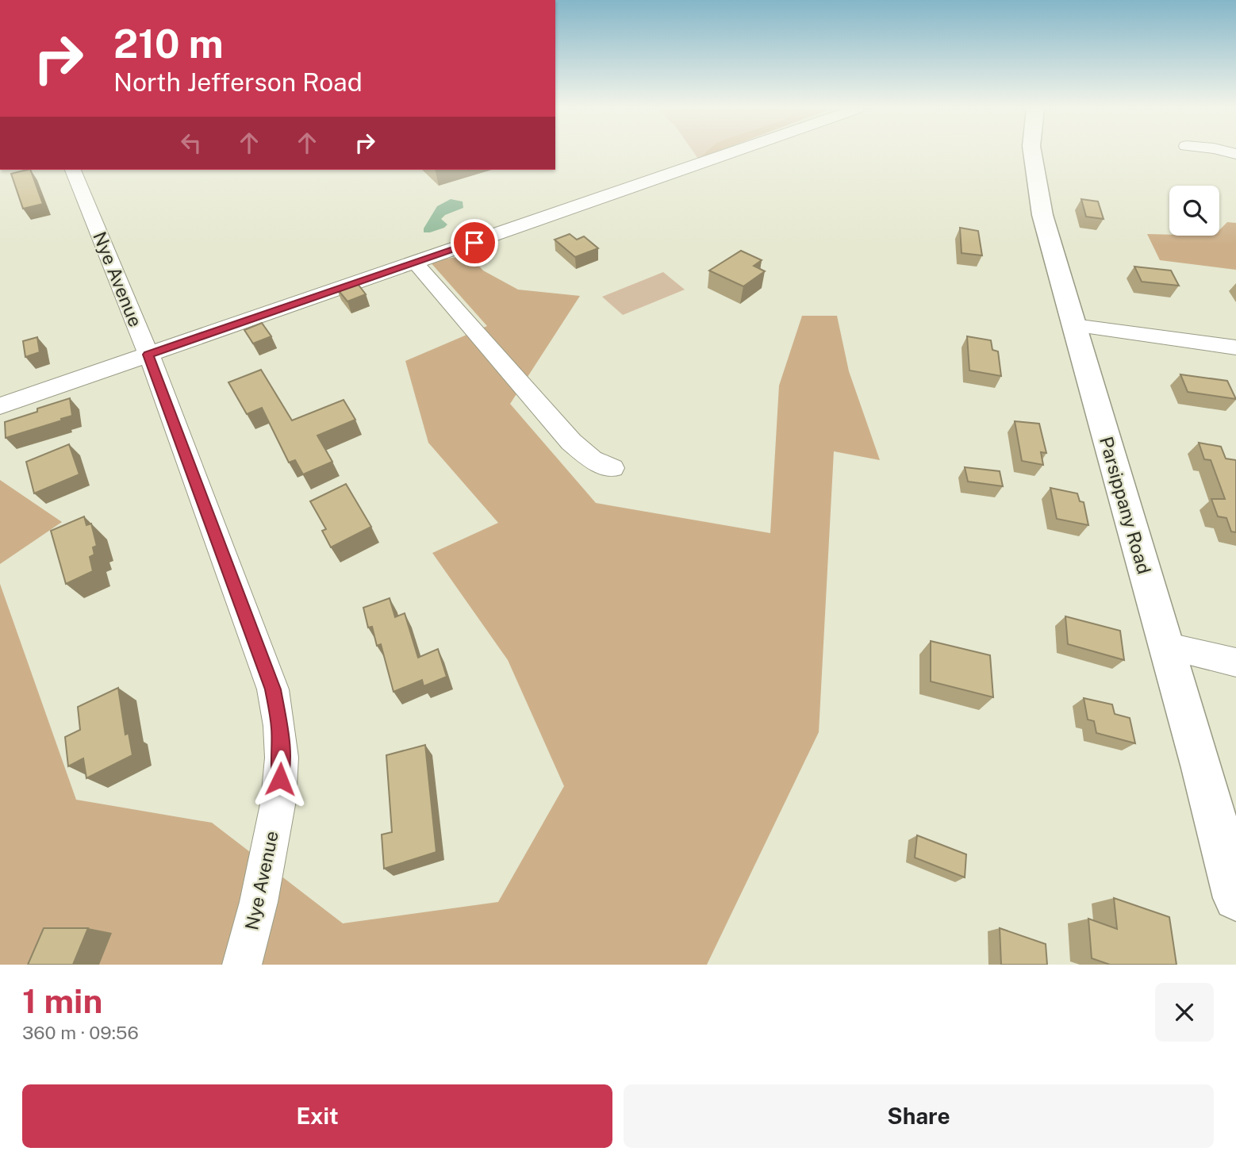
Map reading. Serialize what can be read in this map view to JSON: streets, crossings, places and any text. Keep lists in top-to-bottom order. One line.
{"streets":{"main road":["Parsippany Road"],"street":["Nye Avenue"]},"page":{"turn":["210 m","North Jefferson Road"],"heading":["1 min","360 m · 09:56"],"buttons":["Exit","Share"]}}
